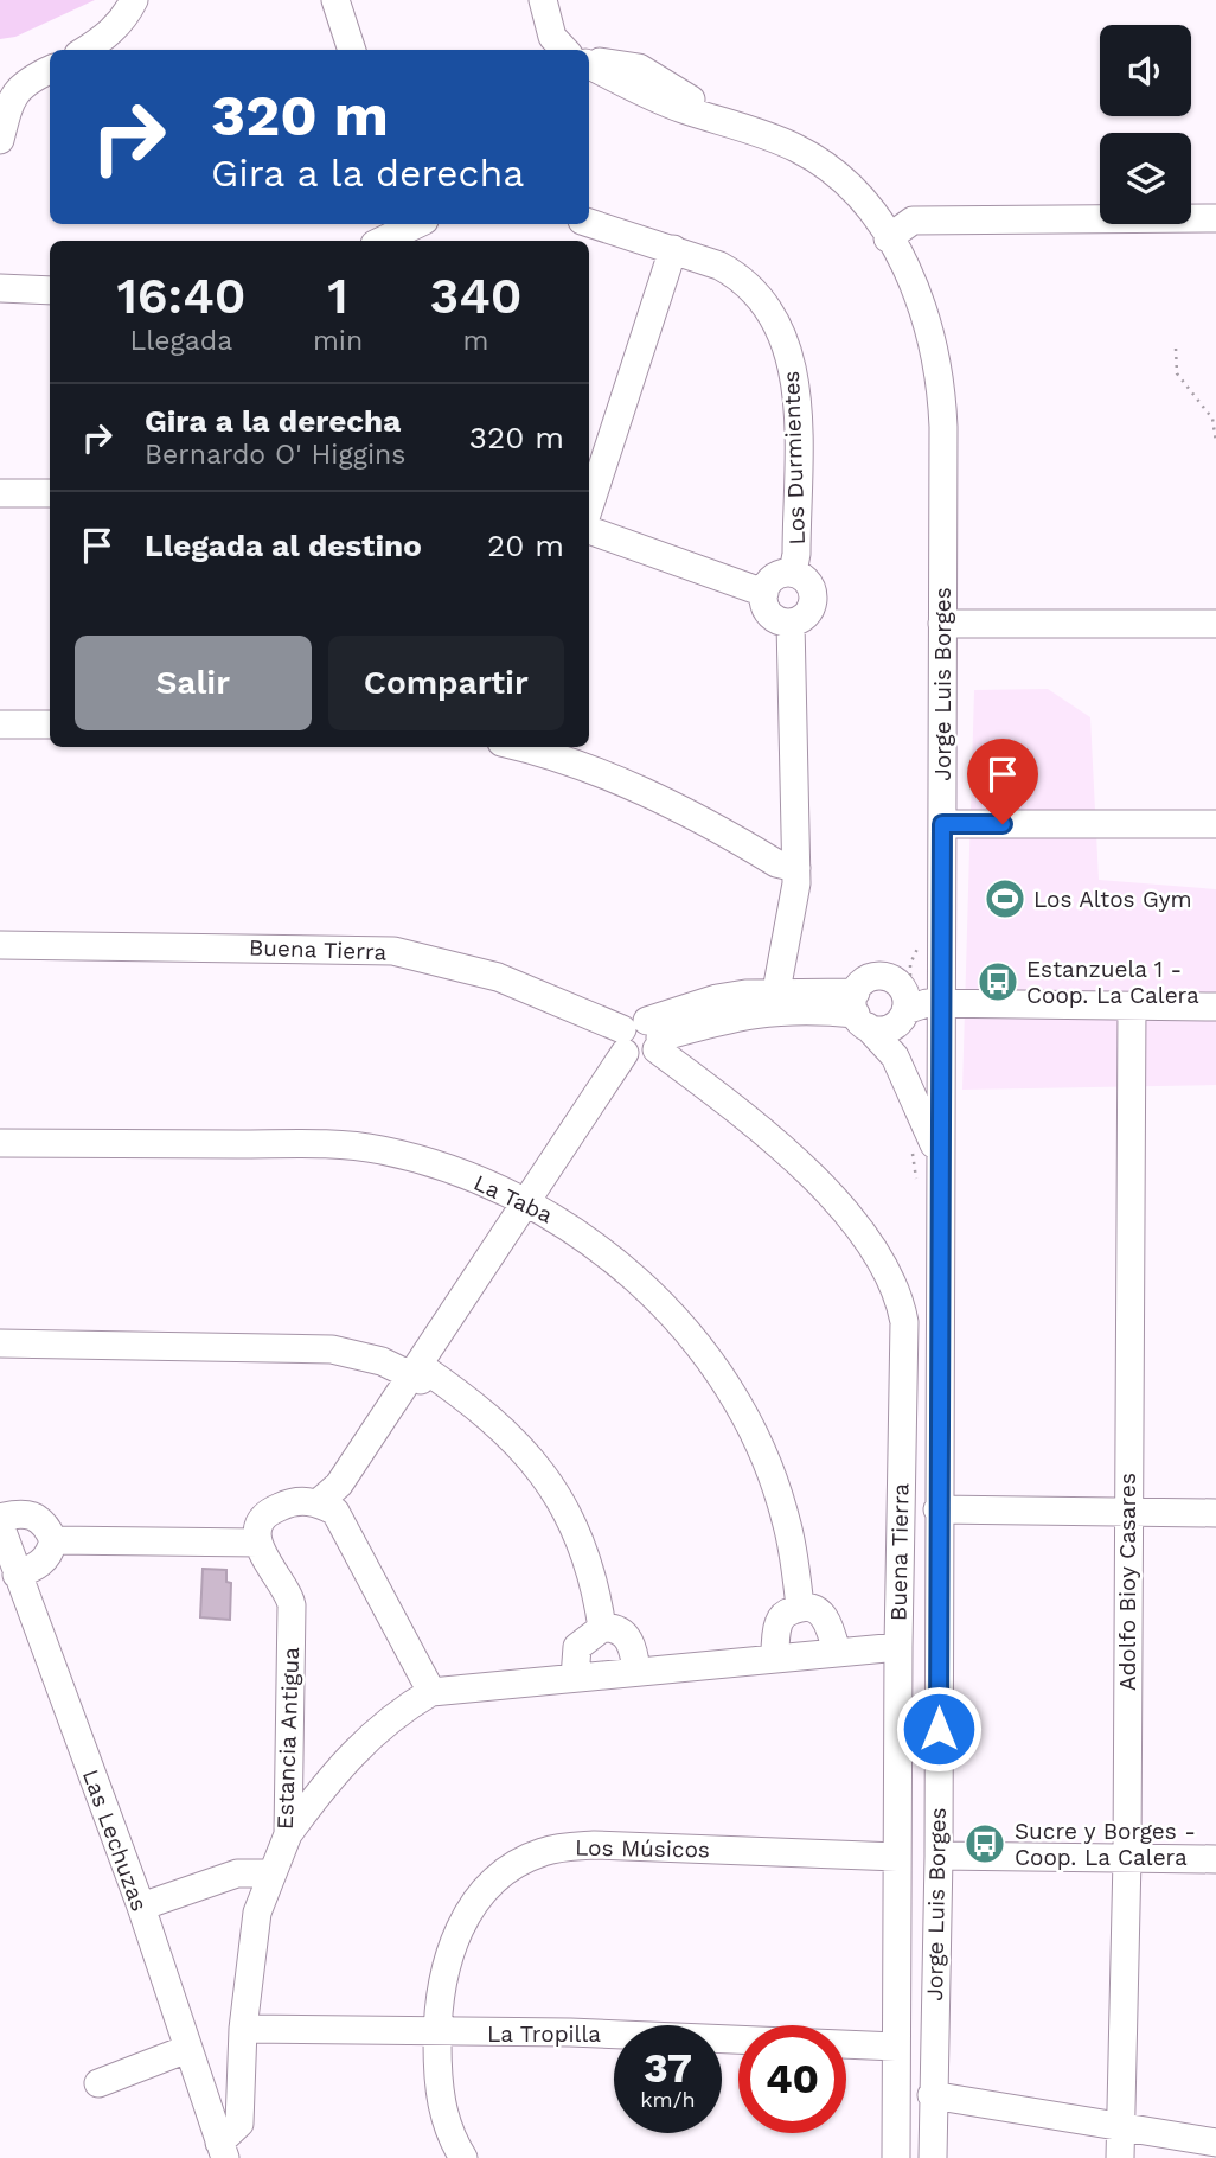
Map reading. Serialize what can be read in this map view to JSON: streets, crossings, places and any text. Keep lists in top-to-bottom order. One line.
{"streets":{"street":["Los Durmientes","Jorge Luis Borges","Buena Tierra","La Taba","Adolfo Bioy Casares","Estancia Antigua","Las Lechuzas","Los Músicos","La Tropilla"]},"crossings":[["Buena Tierra","Los Músicos"],["Buena Tierra","La Tropilla"],["Estancia Antigua","Las Lechuzas"],["Estancia Antigua","La Tropilla"],["Los Músicos","La Tropilla"]],"places":{"sports":["Los Altos Gym"],"bus stop":["Estanzuela 1 - Coop. La Calera","Sucre y Borges - Coop. La Calera"]},"page":{"turn":["320 m","Gira a la derecha"],"eta":["16:40","Llegada","1","min","340","m"],"list":[{"name":"Gira a la derecha","note":"Bernardo O' Higgins","value":"320 m"},{"name":"Llegada al destino","value":"20 m"}],"buttons":["Salir","Compartir"],"speed":"37 km/h","limit":"40"}}
